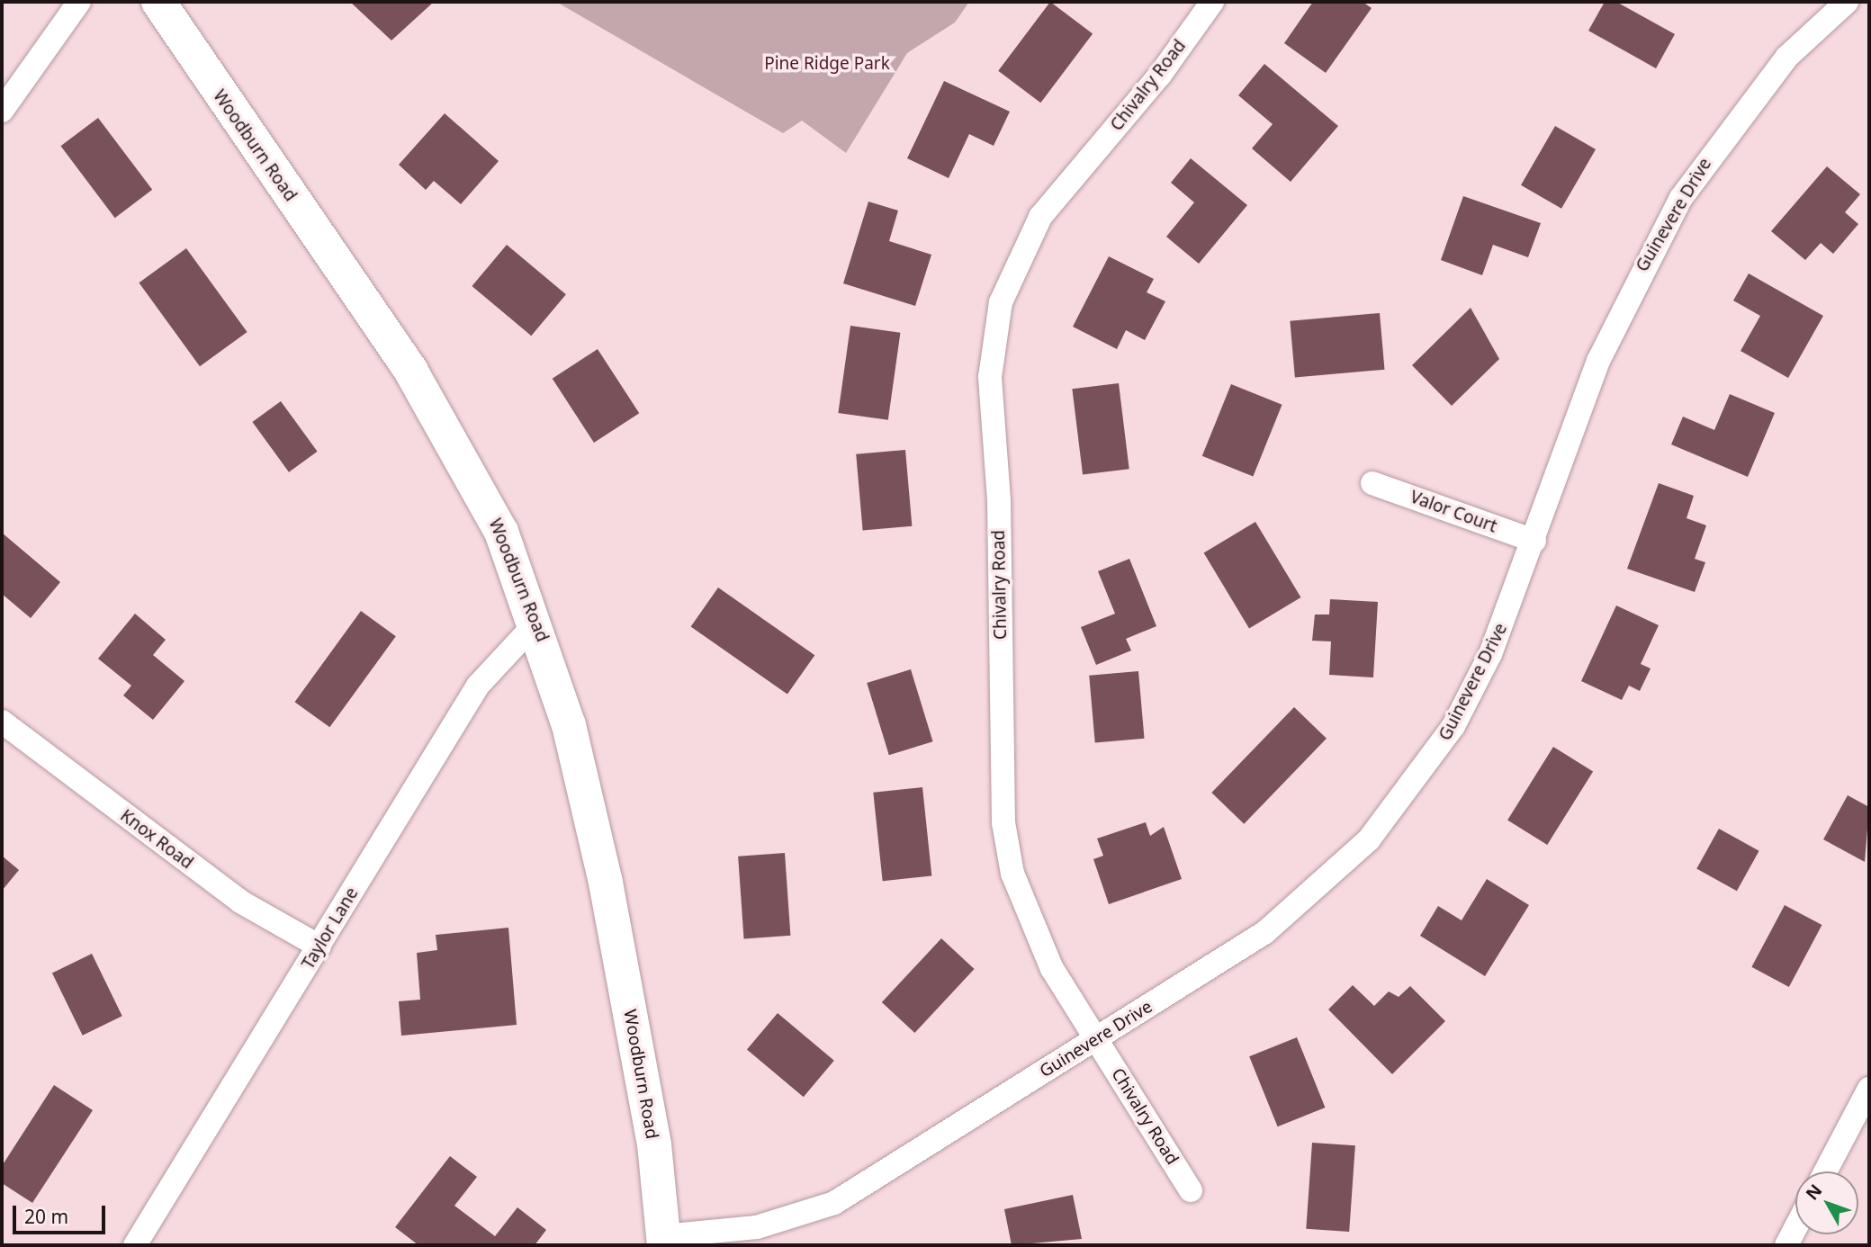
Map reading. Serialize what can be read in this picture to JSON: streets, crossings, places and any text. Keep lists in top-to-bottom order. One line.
{"streets":{"street":["Chivalry Road","Woodburn Road","Guinevere Drive","Valor Court","Knox Road","Taylor Lane"]},"crossings":[["Chivalry Road","Guinevere Drive"],["Woodburn Road","Guinevere Drive"],["Woodburn Road","Taylor Lane"],["Guinevere Drive","Valor Court"],["Knox Road","Taylor Lane"]],"parks":["Pine Ridge Park"],"scale_bar":"20 m","north":"top left"}
